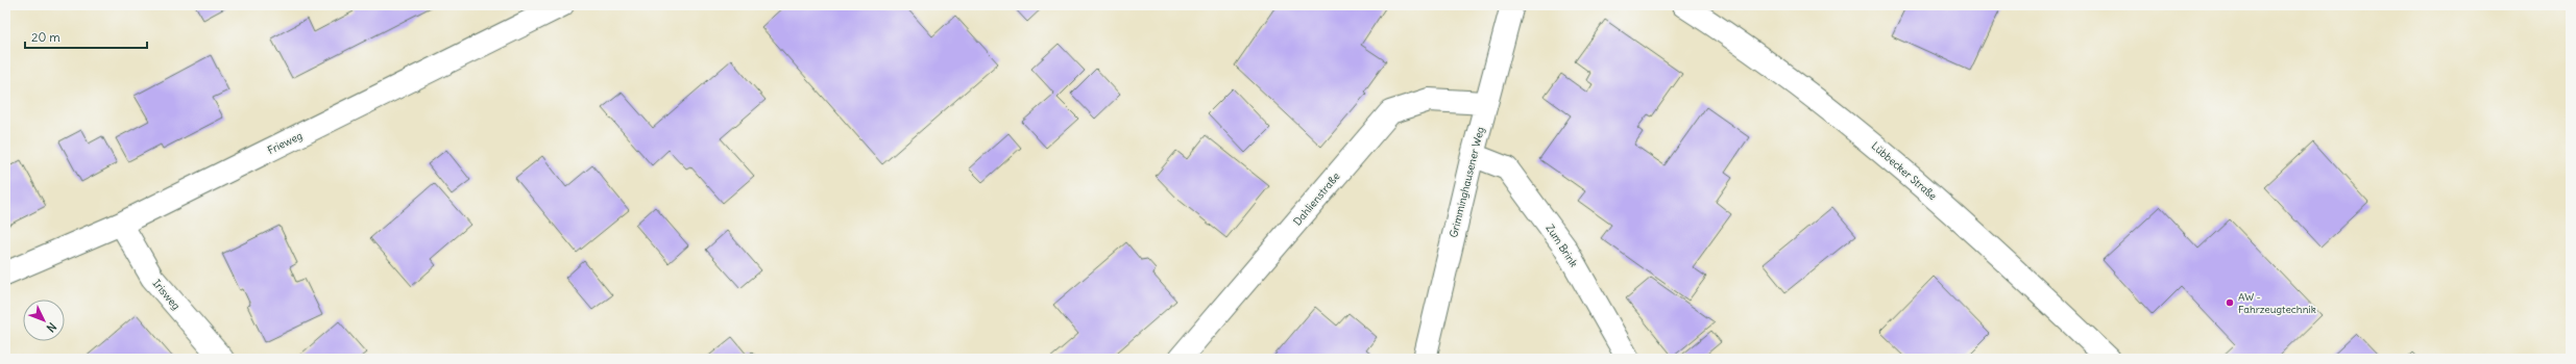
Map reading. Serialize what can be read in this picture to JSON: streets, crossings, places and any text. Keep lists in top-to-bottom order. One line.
{"streets":{"street":["Frieweg","Lübbecker Straße","Grimminghausener Weg","Dahlienstraße","Zum Brink","Irisweg"]},"crossings":[["Frieweg","Irisweg"],["Grimminghausener Weg","Dahlienstraße"],["Grimminghausener Weg","Zum Brink"]],"places":["AW - Fahrzeugtechnik"],"scale_bar":"20 m","north":"bottom right"}
